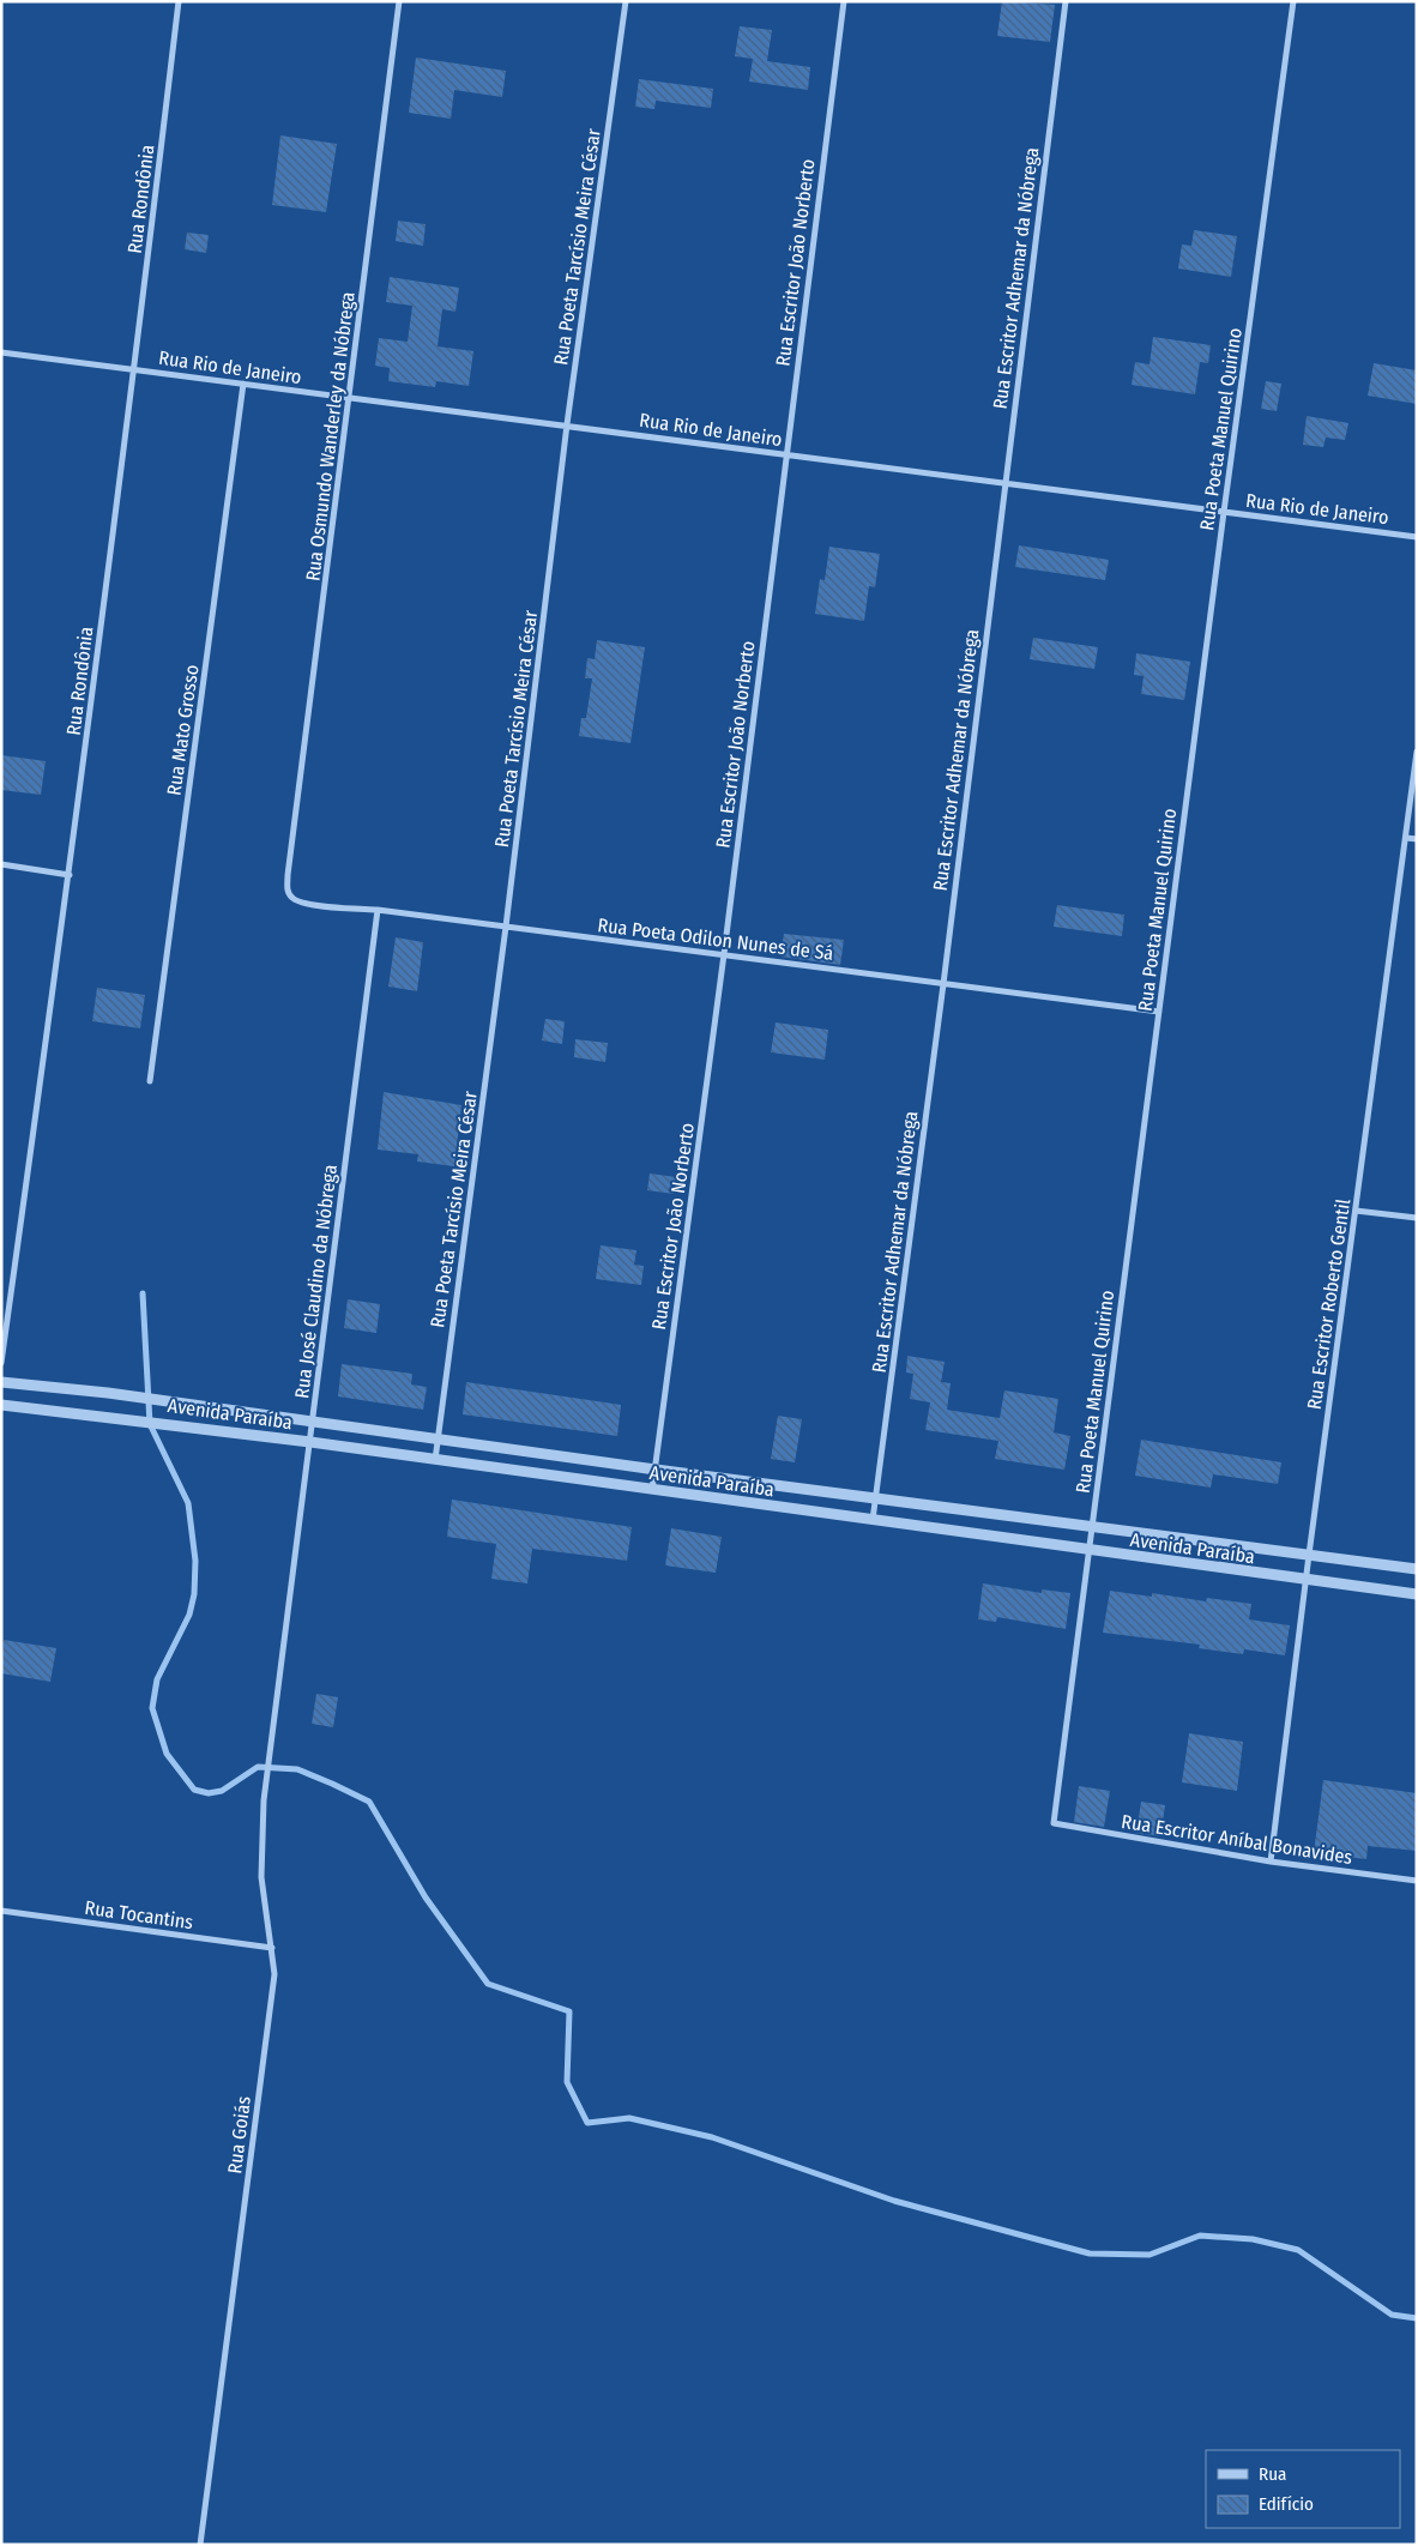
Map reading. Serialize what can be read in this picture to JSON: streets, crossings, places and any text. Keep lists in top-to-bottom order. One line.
{"streets":{"street":["Rua Rondônia","Rua Poeta Tarcísio Meira César","Rua Escritor João Norberto","Rua Escritor Adhemar da Nóbrega","Rua Rio de Janeiro","Rua Poeta Manuel Quirino","Rua Osmundo Wanderley da Nóbrega","Rua Mato Grosso","Rua Poeta Odilon Nunes de Sá","Rua José Claudino da Nóbrega","Rua Escritor Roberto Gentil","Avenida Paraíba","Rua Escritor Aníbal Bonavides","Rua Tocantins","Rua Goiás"]},"crossings":[["Rua Rondônia","Rua Rio de Janeiro"],["Rua Poeta Tarcísio Meira César","Rua Rio de Janeiro"],["Rua Poeta Tarcísio Meira César","Rua Poeta Odilon Nunes de Sá"],["Rua Poeta Tarcísio Meira César","Avenida Paraíba"],["Rua Escritor João Norberto","Rua Rio de Janeiro"],["Rua Escritor João Norberto","Rua Poeta Odilon Nunes de Sá"],["Rua Escritor João Norberto","Avenida Paraíba"],["Rua Escritor Adhemar da Nóbrega","Rua Rio de Janeiro"],["Rua Escritor Adhemar da Nóbrega","Rua Poeta Odilon Nunes de Sá"],["Rua Escritor Adhemar da Nóbrega","Avenida Paraíba"],["Rua Rio de Janeiro","Rua Poeta Manuel Quirino"],["Rua Rio de Janeiro","Rua Osmundo Wanderley da Nóbrega"],["Rua Rio de Janeiro","Rua Mato Grosso"],["Rua Poeta Manuel Quirino","Rua Poeta Odilon Nunes de Sá"],["Rua Poeta Manuel Quirino","Avenida Paraíba"],["Rua Poeta Manuel Quirino","Rua Escritor Aníbal Bonavides"],["Rua Osmundo Wanderley da Nóbrega","Rua Poeta Odilon Nunes de Sá"],["Rua Poeta Odilon Nunes de Sá","Rua José Claudino da Nóbrega"],["Rua José Claudino da Nóbrega","Avenida Paraíba"],["Rua José Claudino da Nóbrega","Rua Goiás"],["Rua Escritor Roberto Gentil","Avenida Paraíba"],["Rua Escritor Roberto Gentil","Rua Escritor Aníbal Bonavides"],["Rua Tocantins","Rua Goiás"]],"legend":["Rua","Edifício"]}
